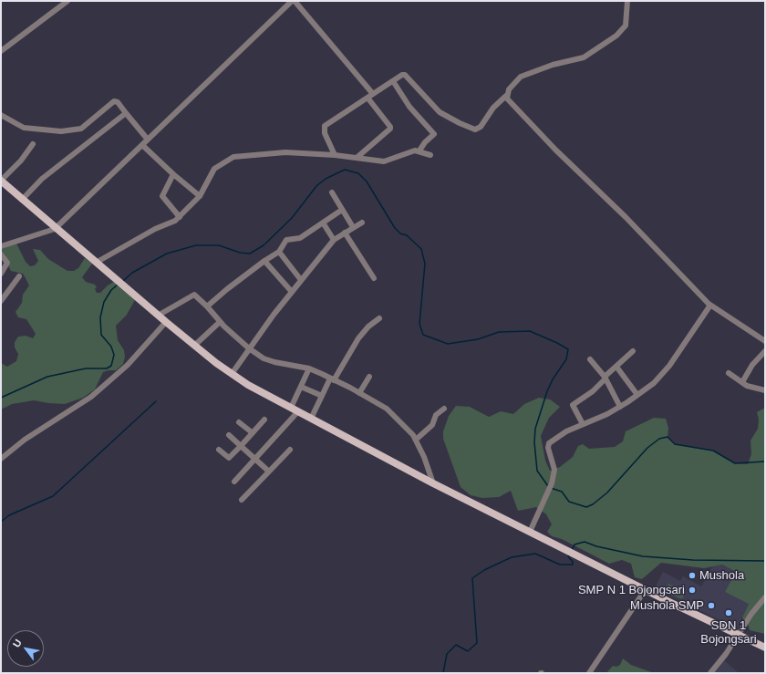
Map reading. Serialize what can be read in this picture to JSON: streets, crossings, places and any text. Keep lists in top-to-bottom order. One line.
{"places":["Mushola","SMP N 1 Bojongsari","Mushola SMP","SDN 1 Bojongsari"],"north":"top left"}
